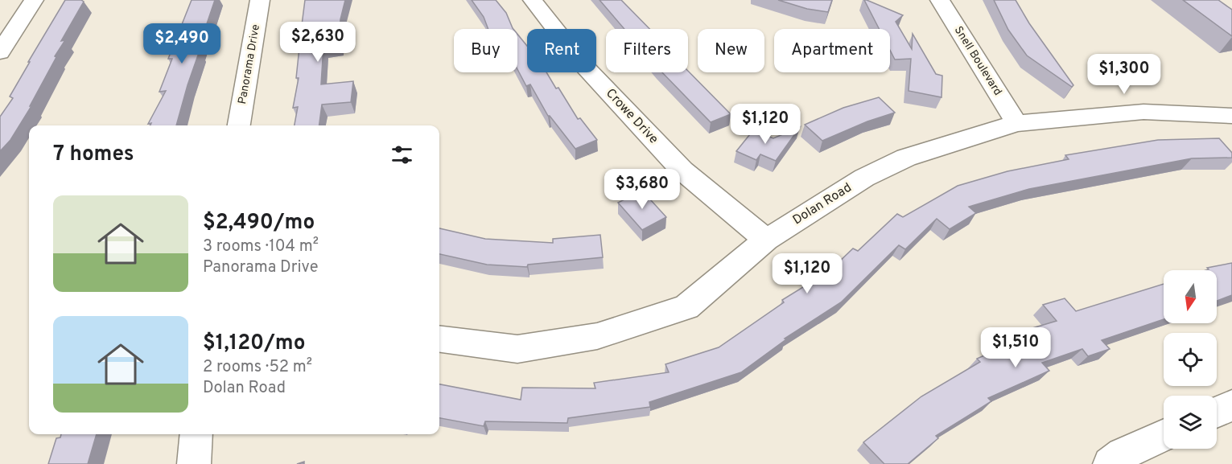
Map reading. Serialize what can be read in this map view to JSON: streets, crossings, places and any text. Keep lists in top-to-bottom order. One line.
{"streets":{"street":["Snell Boulevard","Panorama Drive","Crowe Drive","Dolan Road"]},"crossings":[["Snell Boulevard","Dolan Road"],["Crowe Drive","Dolan Road"]],"north":"bottom","page":{"price":["$2,630","$2,490","$1,300","$1,120","$3,680","$1,120","$1,510"],"chip":["Buy","Rent","Filters","New","Apartment"],"heading":"7 homes","list":[{"name":"$2,490/mo","note":"3 rooms · 104 m² · Panorama Drive"},{"name":"$1,120/mo","note":"2 rooms · 52 m² · Dolan Road"}]}}
